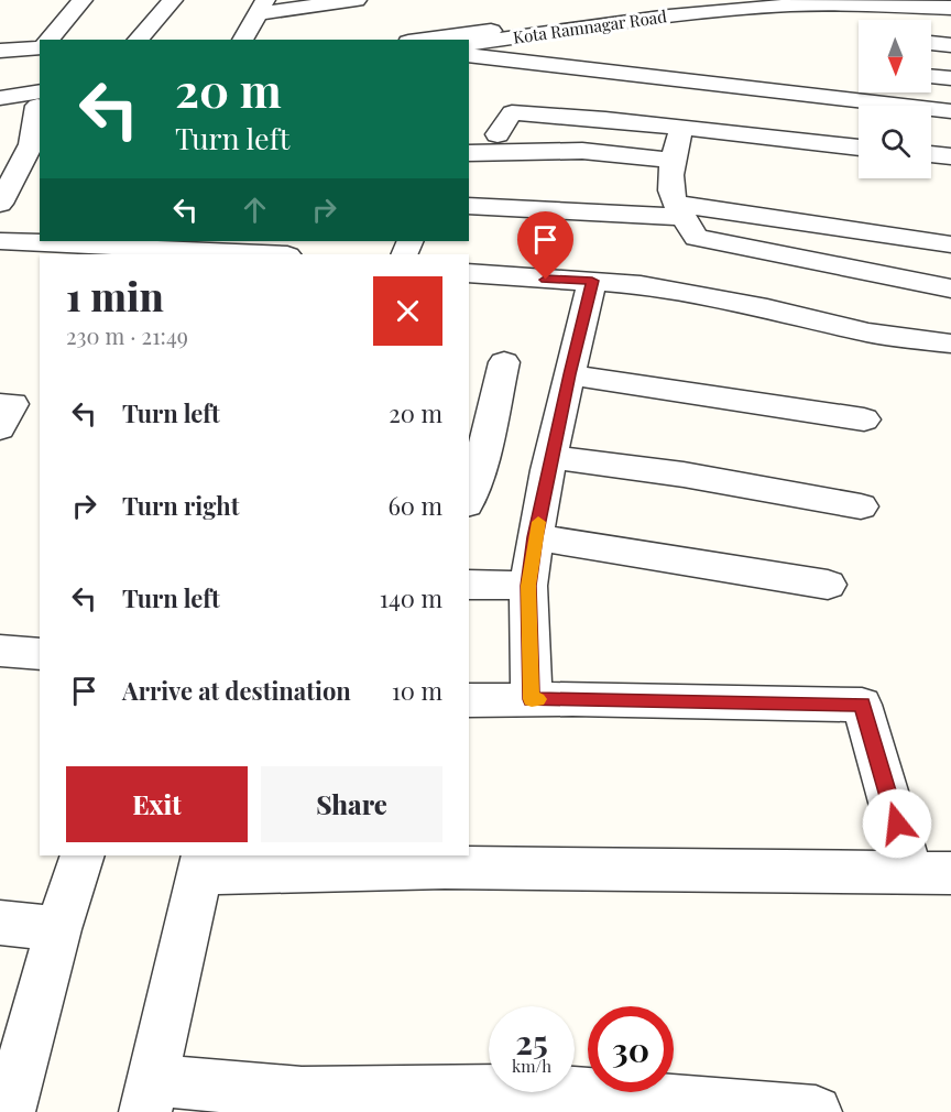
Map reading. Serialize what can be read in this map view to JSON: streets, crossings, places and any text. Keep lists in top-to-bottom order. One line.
{"streets":{"street":["Kota Ramnagar Road"]},"north":"bottom","page":{"turn":["20 m","Turn left"],"heading":["1 min","230 m · 21:49"],"list":[{"name":"Turn left","value":"20 m"},{"name":"Turn right","value":"60 m"},{"name":"Turn left","value":"140 m"},{"name":"Arrive at destination","value":"10 m"}],"buttons":["Exit","Share"],"speed":"25 km/h","limit":"30"}}
